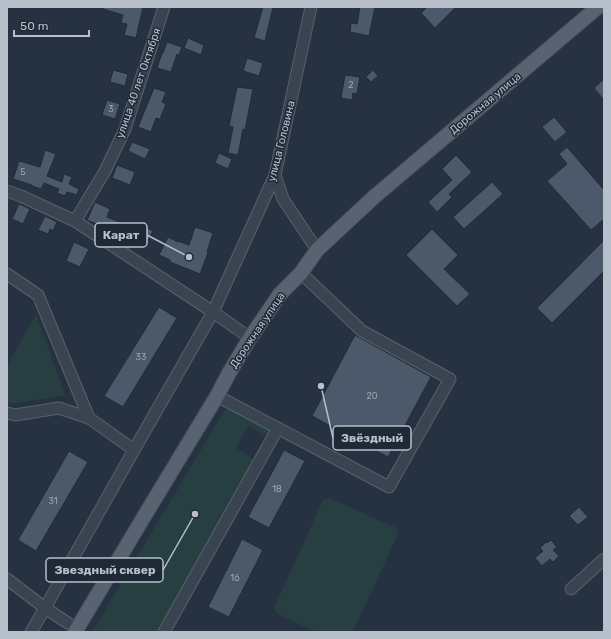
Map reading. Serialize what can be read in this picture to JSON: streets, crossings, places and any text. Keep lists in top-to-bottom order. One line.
{"streets":{"main road":["Дорожная улица"],"street":["улица 40 лет Октября","улица Головина"]},"places":["Карат","Звёздный","Звездный сквер"],"house_numbers":["2","3","5","33","20","18","31","16"],"scale_bar":"50 m"}
